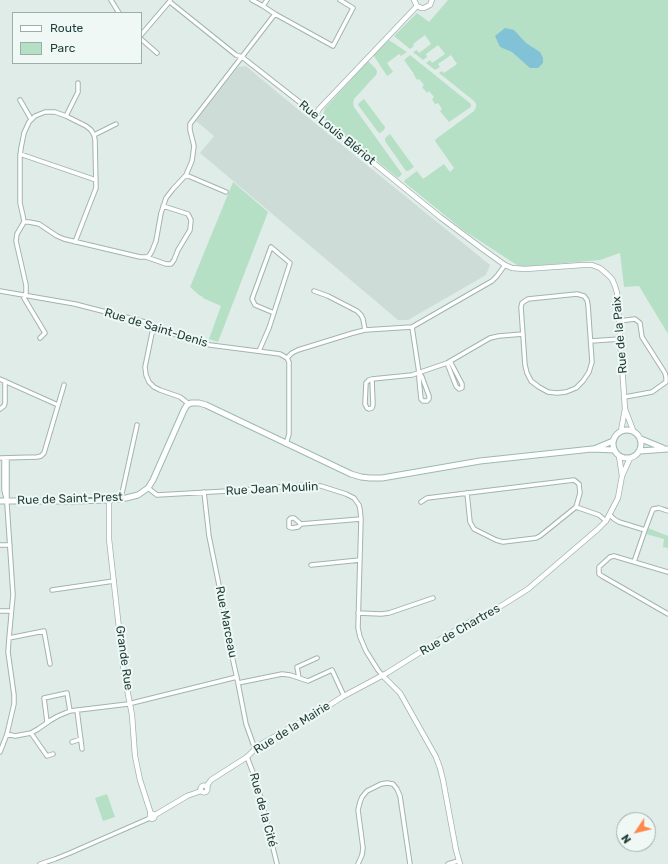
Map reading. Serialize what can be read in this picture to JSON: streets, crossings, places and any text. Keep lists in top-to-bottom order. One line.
{"streets":{"main road":["Rue de Saint-Prest"],"street":["Rue Louis Blériot","Rue de Saint-Denis","Rue de la Paix","Rue Jean Moulin","Rue Marceau","Rue de Chartres","Grande Rue","Rue de la Mairie","Rue de la Cité"]},"crossings":[["Rue Louis Blériot","Rue de la Paix"],["Rue Jean Moulin","Rue de Saint-Prest"],["Rue Jean Moulin","Rue Marceau"],["Rue Jean Moulin","Rue de Chartres"],["Rue Jean Moulin","Rue de la Mairie"],["Rue de Saint-Prest","Grande Rue"],["Rue Marceau","Rue de la Mairie"],["Rue de Chartres","Rue de la Mairie"],["Grande Rue","Rue de la Mairie"],["Rue de la Mairie","Rue de la Cité"]],"legend":["Route","Parc"],"north":"bottom left"}
